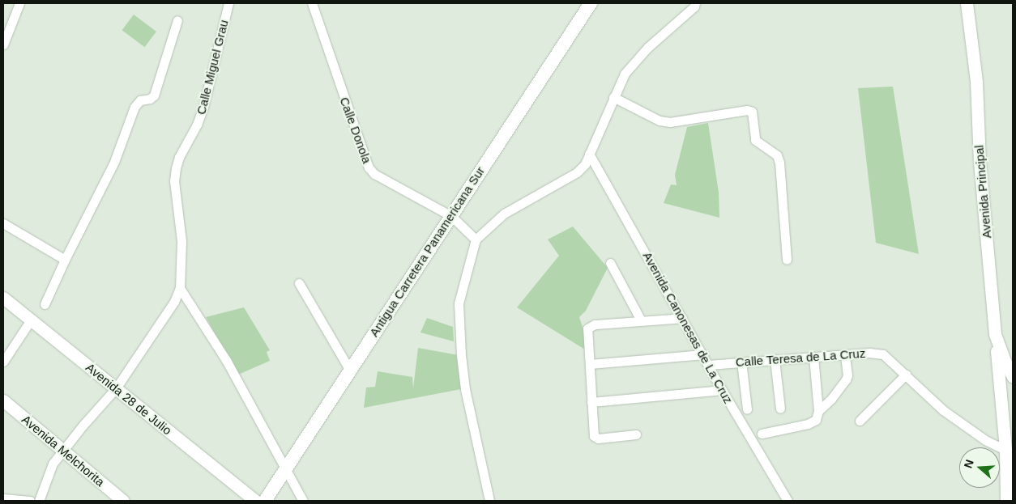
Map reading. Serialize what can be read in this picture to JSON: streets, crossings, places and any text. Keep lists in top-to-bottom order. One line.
{"streets":{"highway":["Antigua Carretera Panamericana Sur"],"main road":["Avenida Principal","Avenida 28 de Julio","Avenida Melchorita"],"street":["Calle Miguel Grau","Calle Donola","Avenida Canonesas de La Cruz","Calle Teresa de La Cruz"]},"crossings":[["Calle Miguel Grau","Avenida 28 de Julio"],["Calle Miguel Grau","Avenida Melchorita"],["Calle Donola","Antigua Carretera Panamericana Sur"],["Avenida Canonesas de La Cruz","Calle Teresa de La Cruz"]],"north":"left"}
